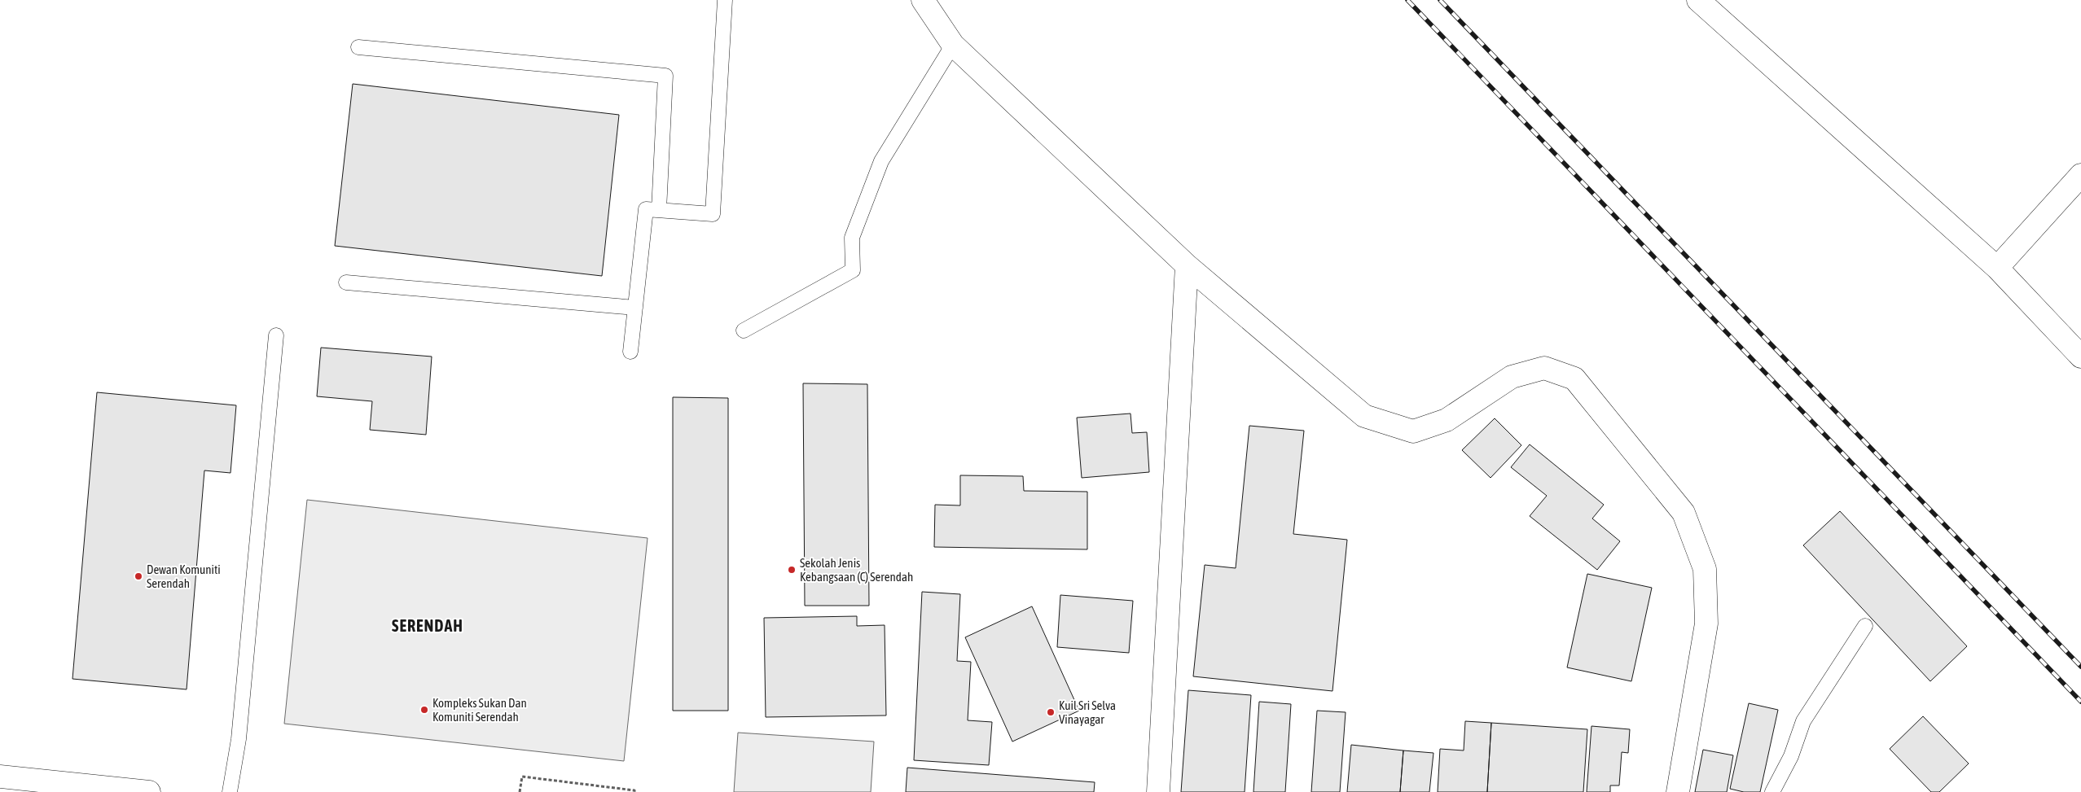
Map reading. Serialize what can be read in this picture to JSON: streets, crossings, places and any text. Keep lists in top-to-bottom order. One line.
{"districts":["SERENDAH"],"places":["Sekolah Jenis Kebangsaan (C) Serendah","Dewan Komuniti Serendah","Kompleks Sukan Dan Komuniti Serendah","Kuil Sri Selva Vinayagar"]}
